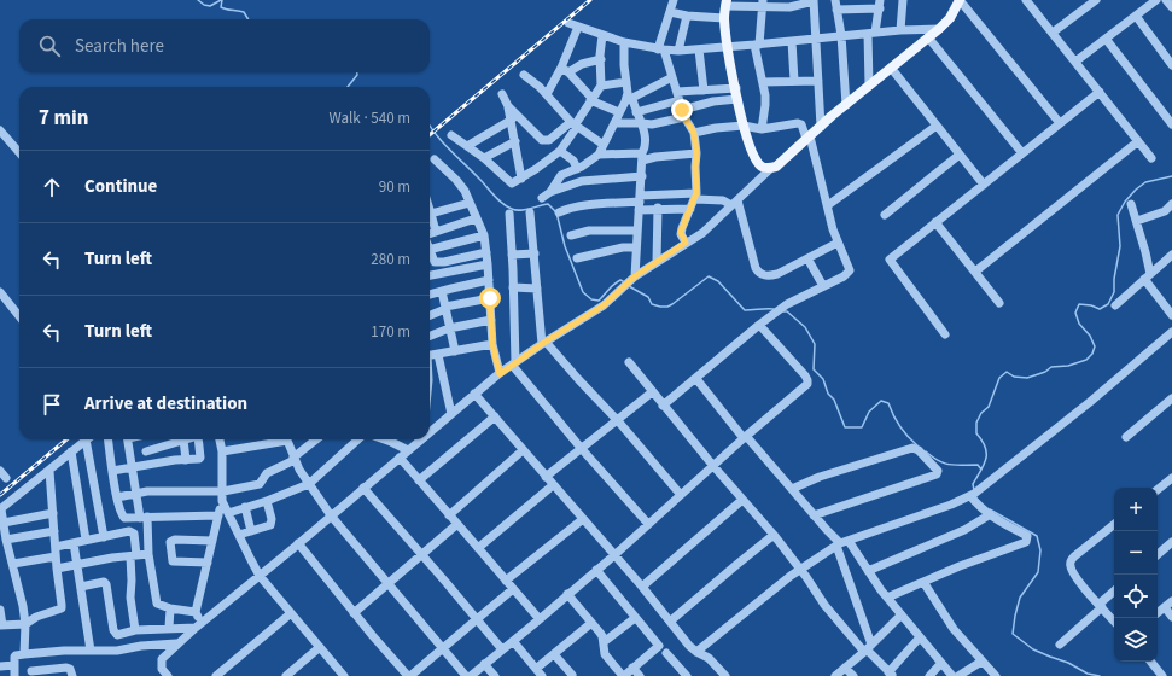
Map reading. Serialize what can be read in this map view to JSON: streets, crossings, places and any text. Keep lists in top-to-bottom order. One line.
{"page":{"search":"Search here","heading":["7 min","Walk · 540 m"],"list":[["Continue","90 m"],["Turn left","280 m"],["Turn left","170 m"],"Arrive at destination"],"map_buttons":["+","−"]}}
